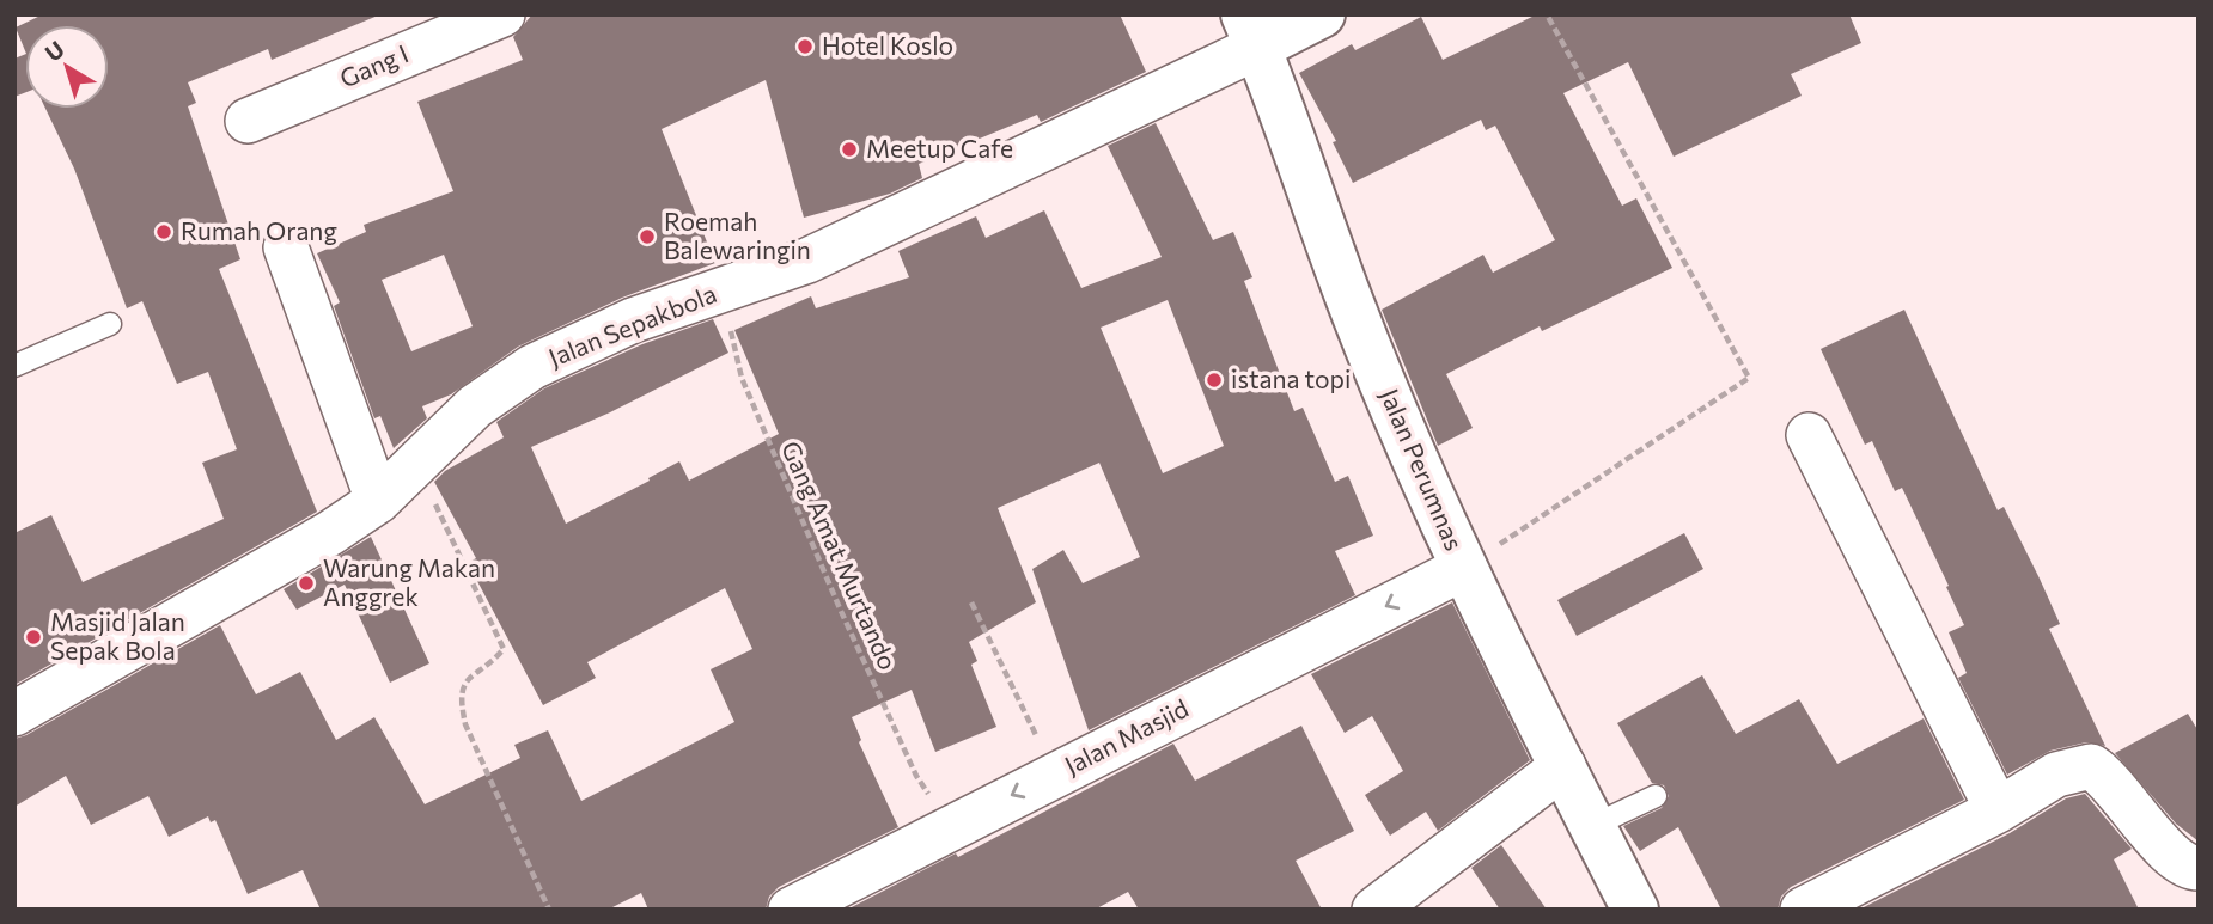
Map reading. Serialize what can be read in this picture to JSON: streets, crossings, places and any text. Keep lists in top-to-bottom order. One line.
{"streets":{"main road":["Jalan Perumnas"],"street":["Gang I","Jalan Sepakbola","Jalan Masjid"],"path":["Gang Amat Murtando"]},"crossings":[["Jalan Sepakbola","Jalan Perumnas"],["Jalan Sepakbola","Gang Amat Murtando"],["Jalan Perumnas","Jalan Masjid"],["Gang Amat Murtando","Jalan Masjid"]],"places":["Hotel Koslo","Meetup Cafe","Rumah Orang","Roemah Balewaringin","istana topi","Warung Makan Anggrek","Masjid Jalan Sepak Bola"],"north":"top left"}
